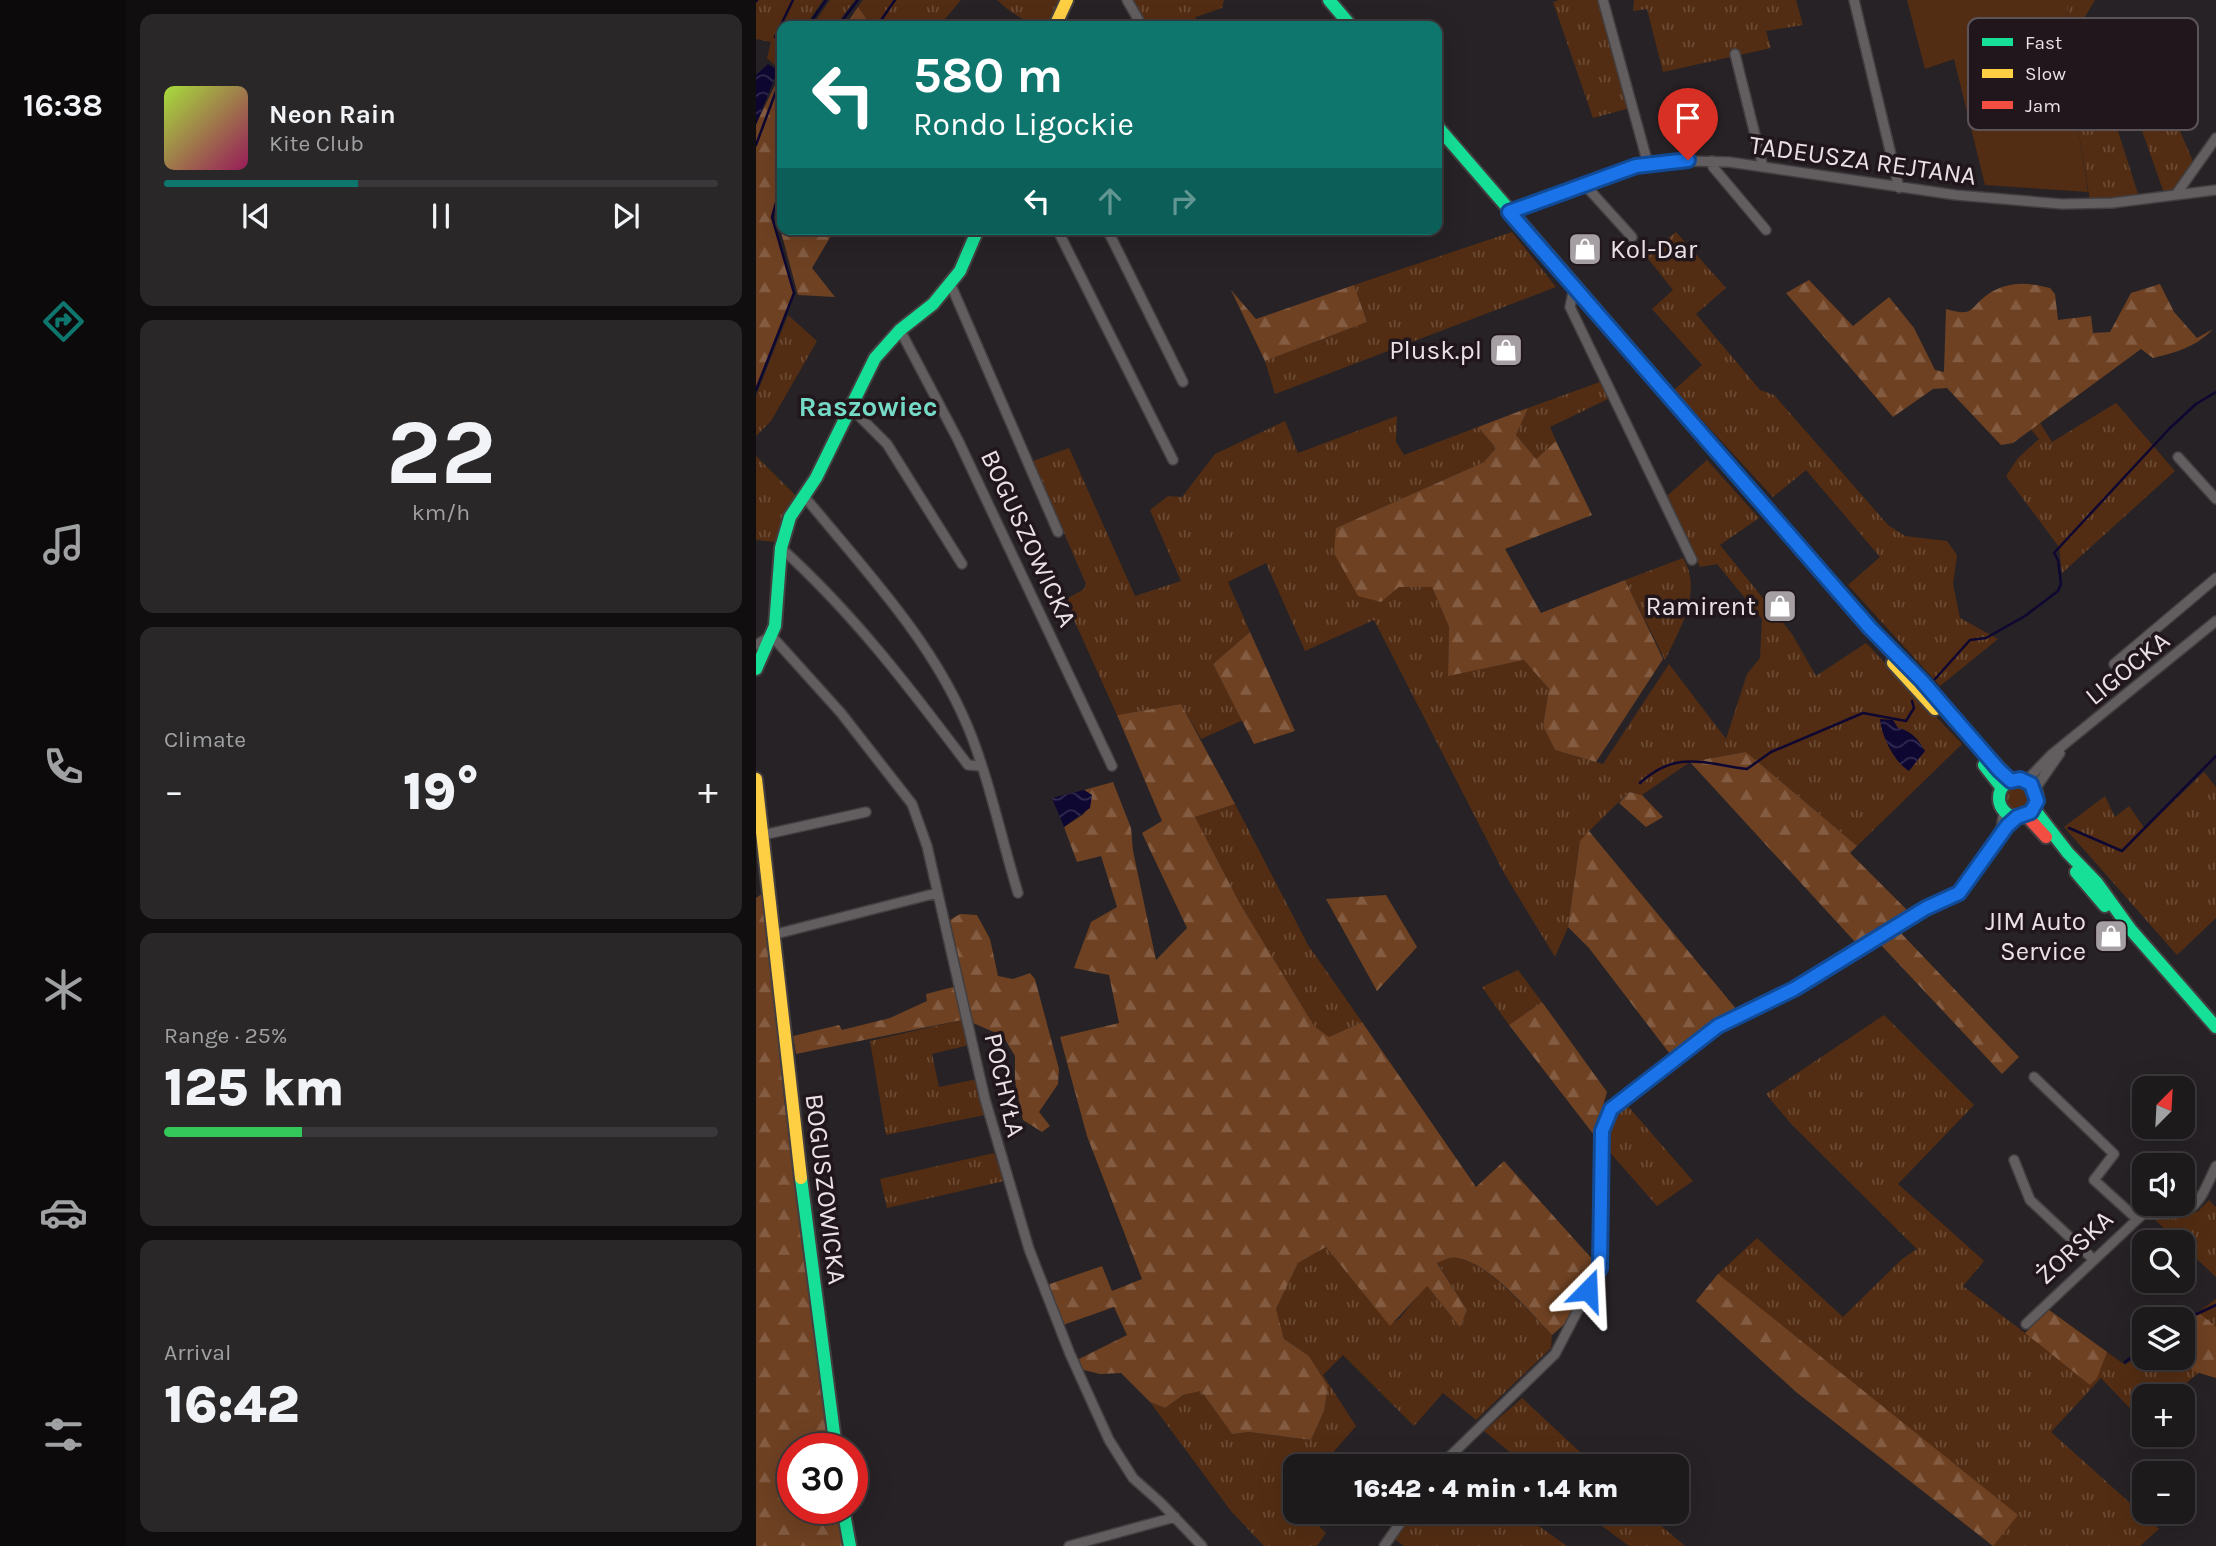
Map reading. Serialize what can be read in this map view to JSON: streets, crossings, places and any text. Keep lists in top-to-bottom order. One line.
{"streets":{"street":["TADEUSZA REJTANA","BOGUSZOWICKA","LIGOCKA","POCHYŁA","ŻORSKA"]},"districts":["Raszowiec"],"places":{"shop":["Kol-Dar","Plusk.pl","Ramirent","JIM Auto Service"]},"legend":["Fast","Slow","Jam"],"north":"top right","page":{"tabs":"16:38","turn":["580 m","Rondo Ligockie"],"song":["Neon Rain","Kite Club"],"tile":[["22","km/h"],"Climate",["Range · 25%","125 km"],["Arrival","16:42"]],"heat":["−","19°","+"],"map_buttons":["+","−"],"limit":"30","trip":"16:42 · 4 min · 1.4 km"}}
